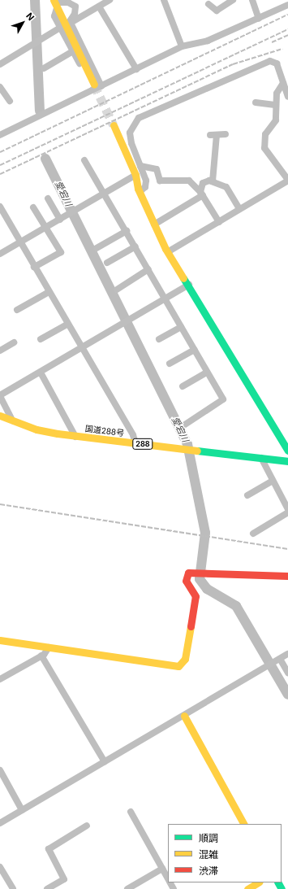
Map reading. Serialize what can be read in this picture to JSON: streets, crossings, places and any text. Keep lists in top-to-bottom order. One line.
{"streets":{"main road":["国道288号","288"]},"water":["愛宕川"],"legend":["順調","混雑","渋滞"],"north":"top right"}
